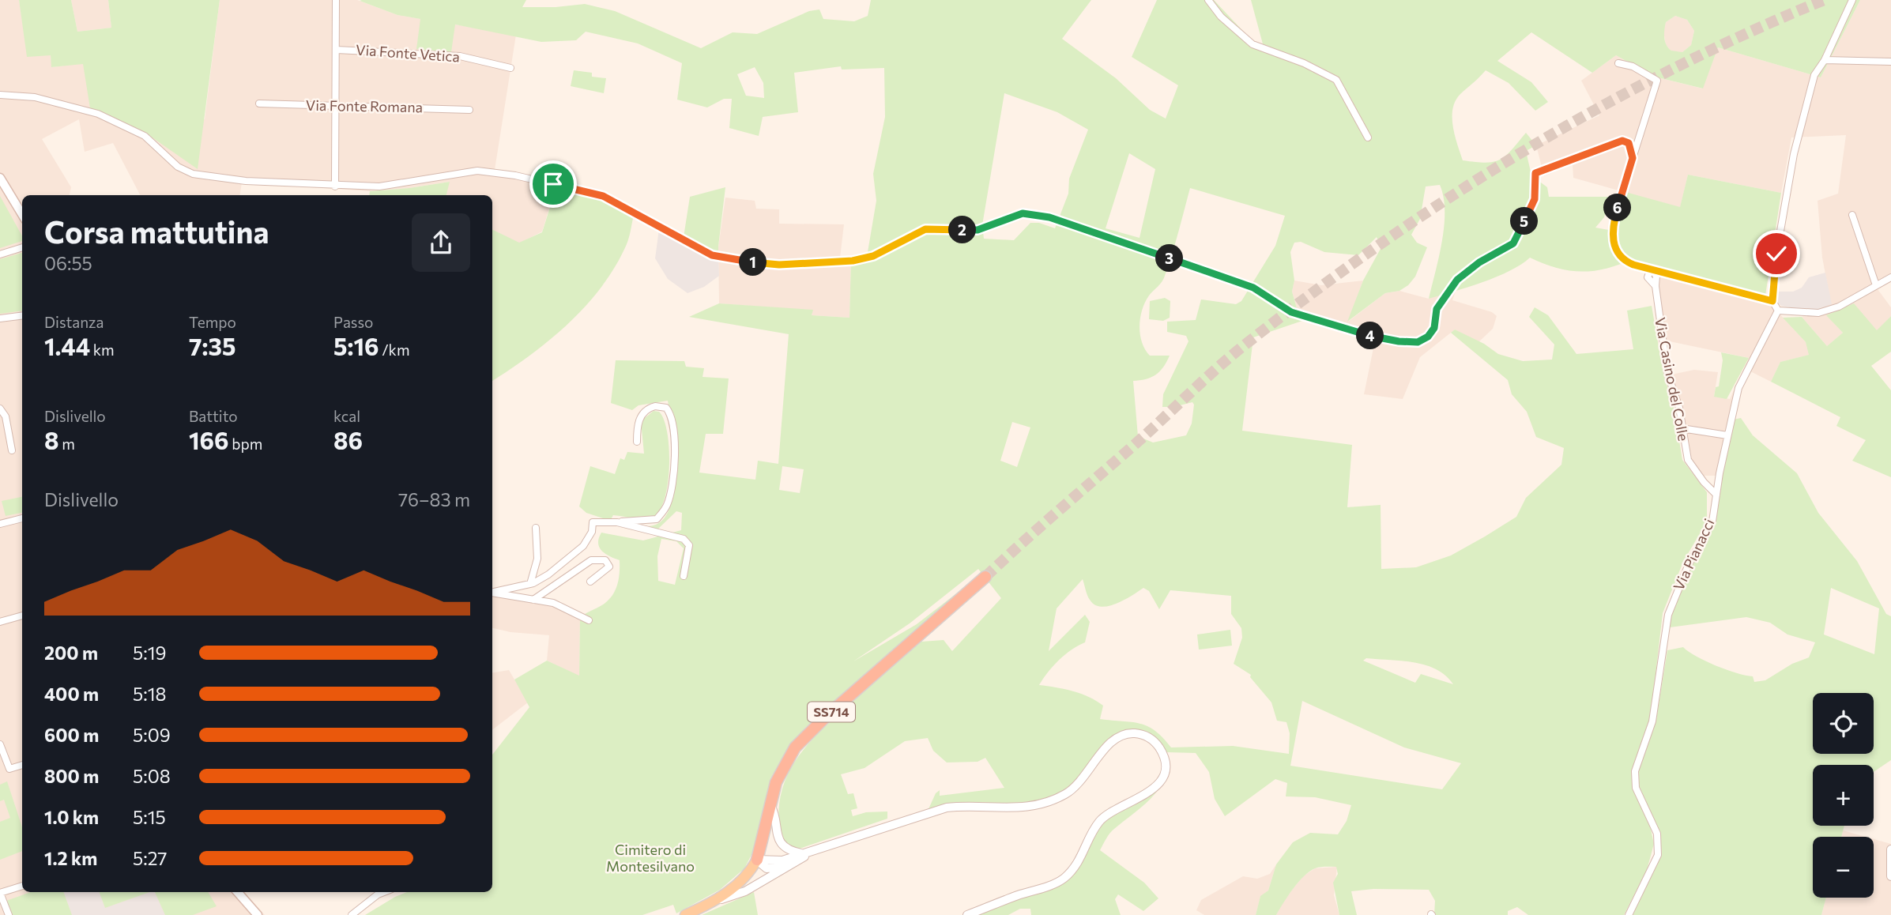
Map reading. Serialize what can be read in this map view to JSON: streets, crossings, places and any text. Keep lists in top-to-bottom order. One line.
{"streets":{"highway":["SS714"],"street":["Via Fonte Vetica","Via Fonte Romana","Via Casino del Colle","Via Pianacci"]},"crossings":[["Via Casino del Colle","Via Pianacci"]],"parks":["Cimitero di Montesilvano"],"page":{"pins":["6","5","2","3","1","4"],"heading":["Corsa mattutina","06:55"],"stats":[["Distanza","1.44 km"],["Tempo","7:35"],["Passo","5:16 /km"],["Dislivello","8 m"],["Battito","166 bpm"],["kcal","86"]],"chart":["Dislivello","76–83 m"],"list":[{"name":"200 m","note":"5:19"},{"name":"400 m","note":"5:18"},{"name":"600 m","note":"5:09"},{"name":"800 m","note":"5:08"},{"name":"1.0 km","note":"5:15"},{"name":"1.2 km","note":"5:27"}],"map_buttons":["+","−"]}}
